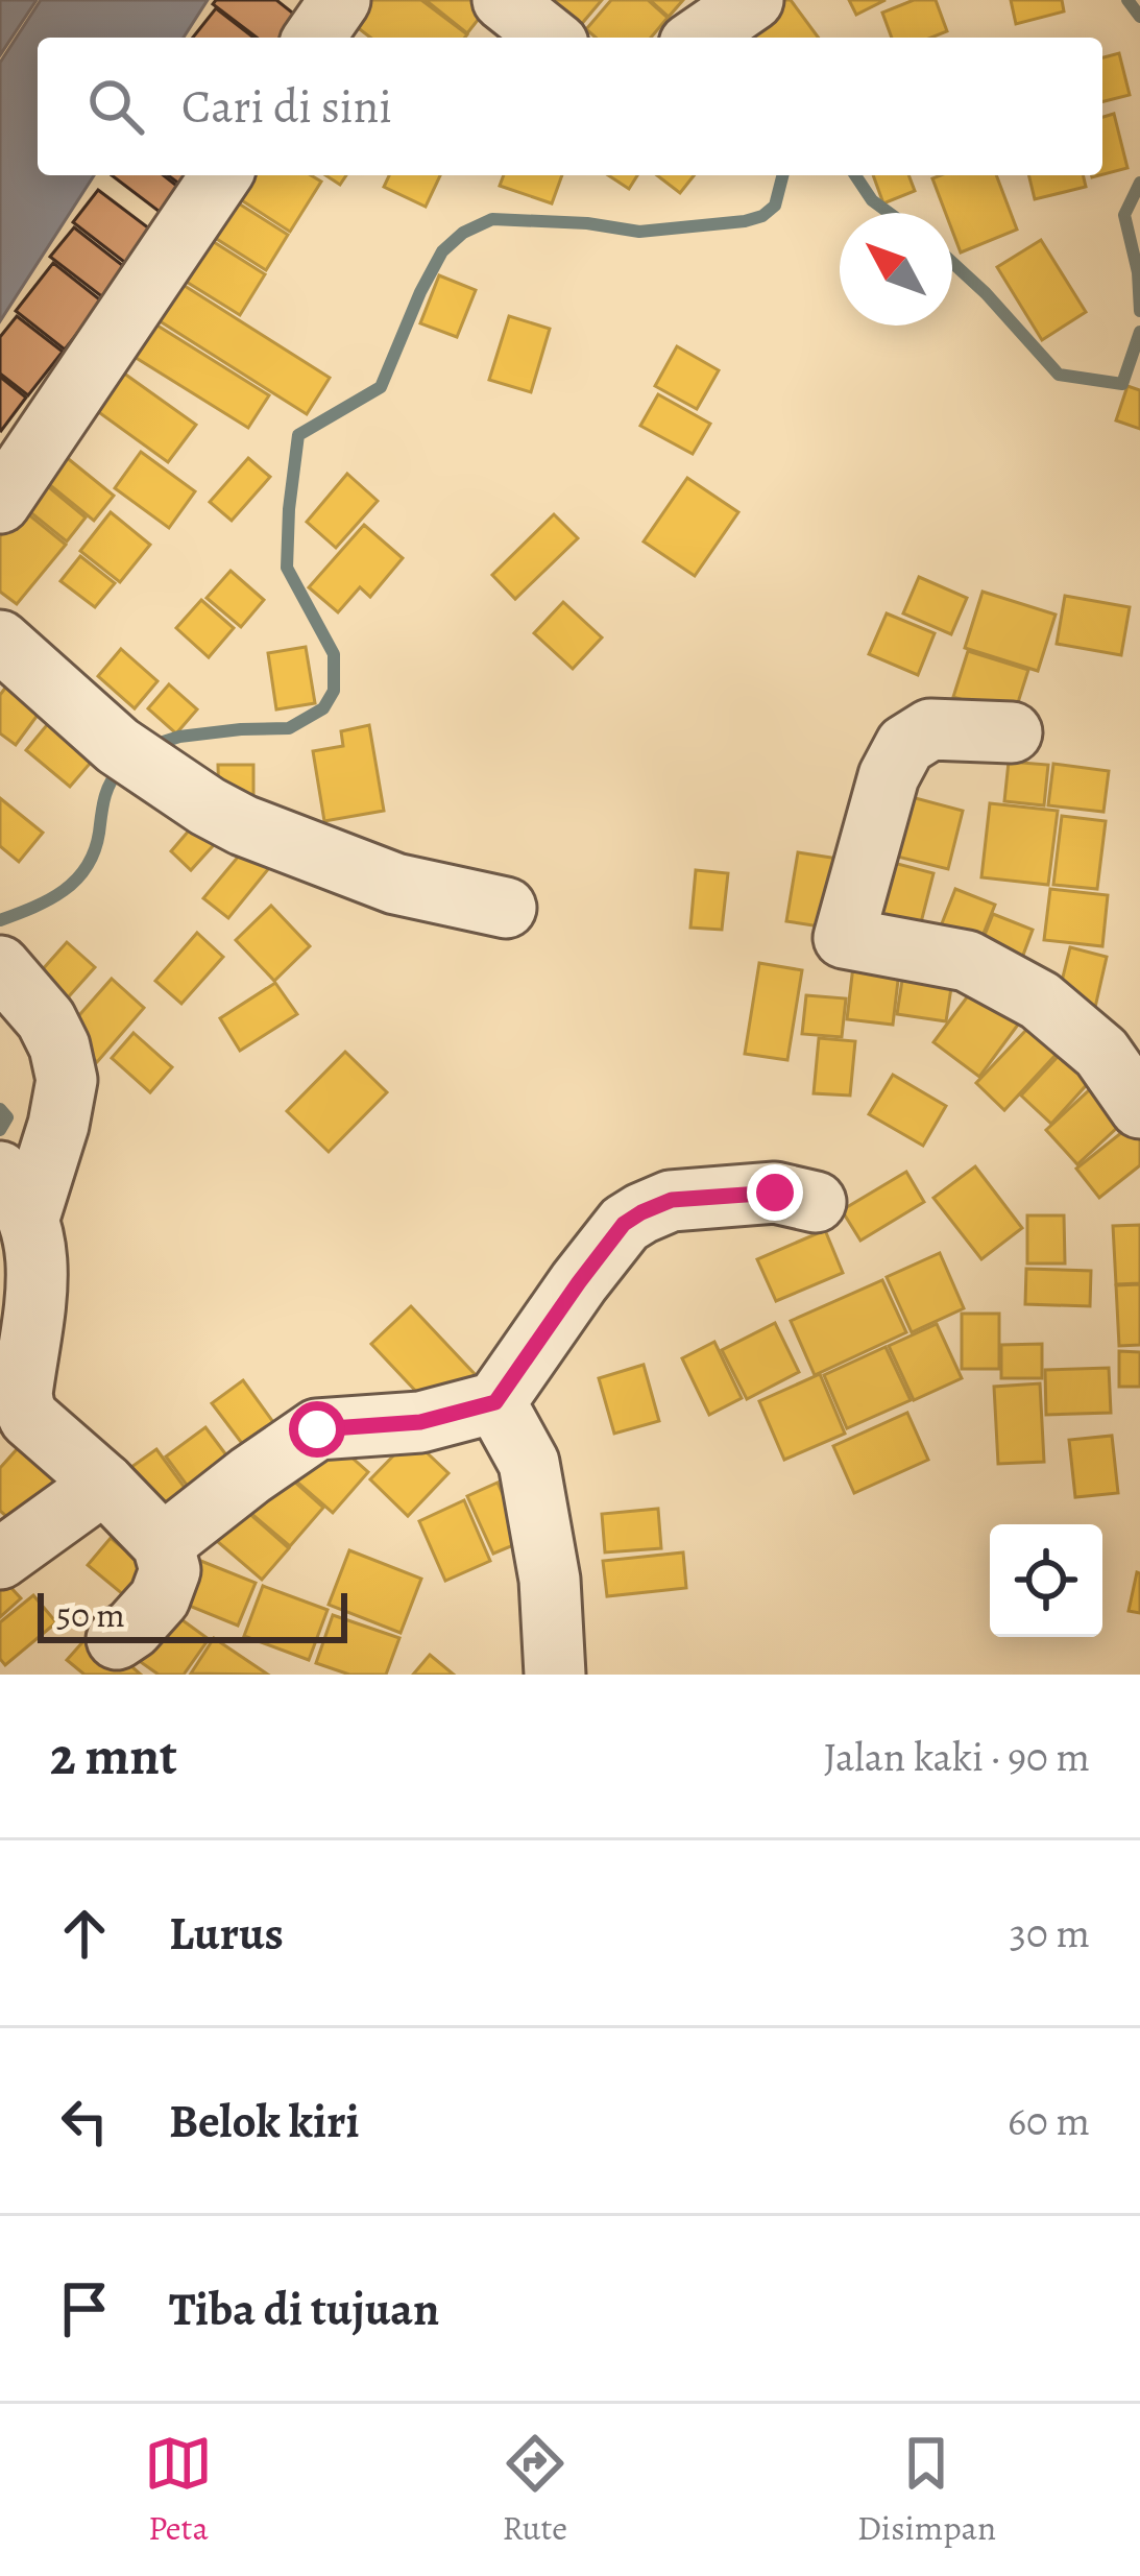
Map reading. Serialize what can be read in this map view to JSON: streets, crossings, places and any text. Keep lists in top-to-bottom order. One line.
{"scale_bar":"50 m","north":"top left","page":{"search":"Cari di sini","scale":"50 m","heading":["2 mnt","Jalan kaki · 90 m"],"list":[["Lurus","30 m"],["Belok kiri","60 m"],"Tiba di tujuan"],"nav":["Peta","Rute","Disimpan"]}}
